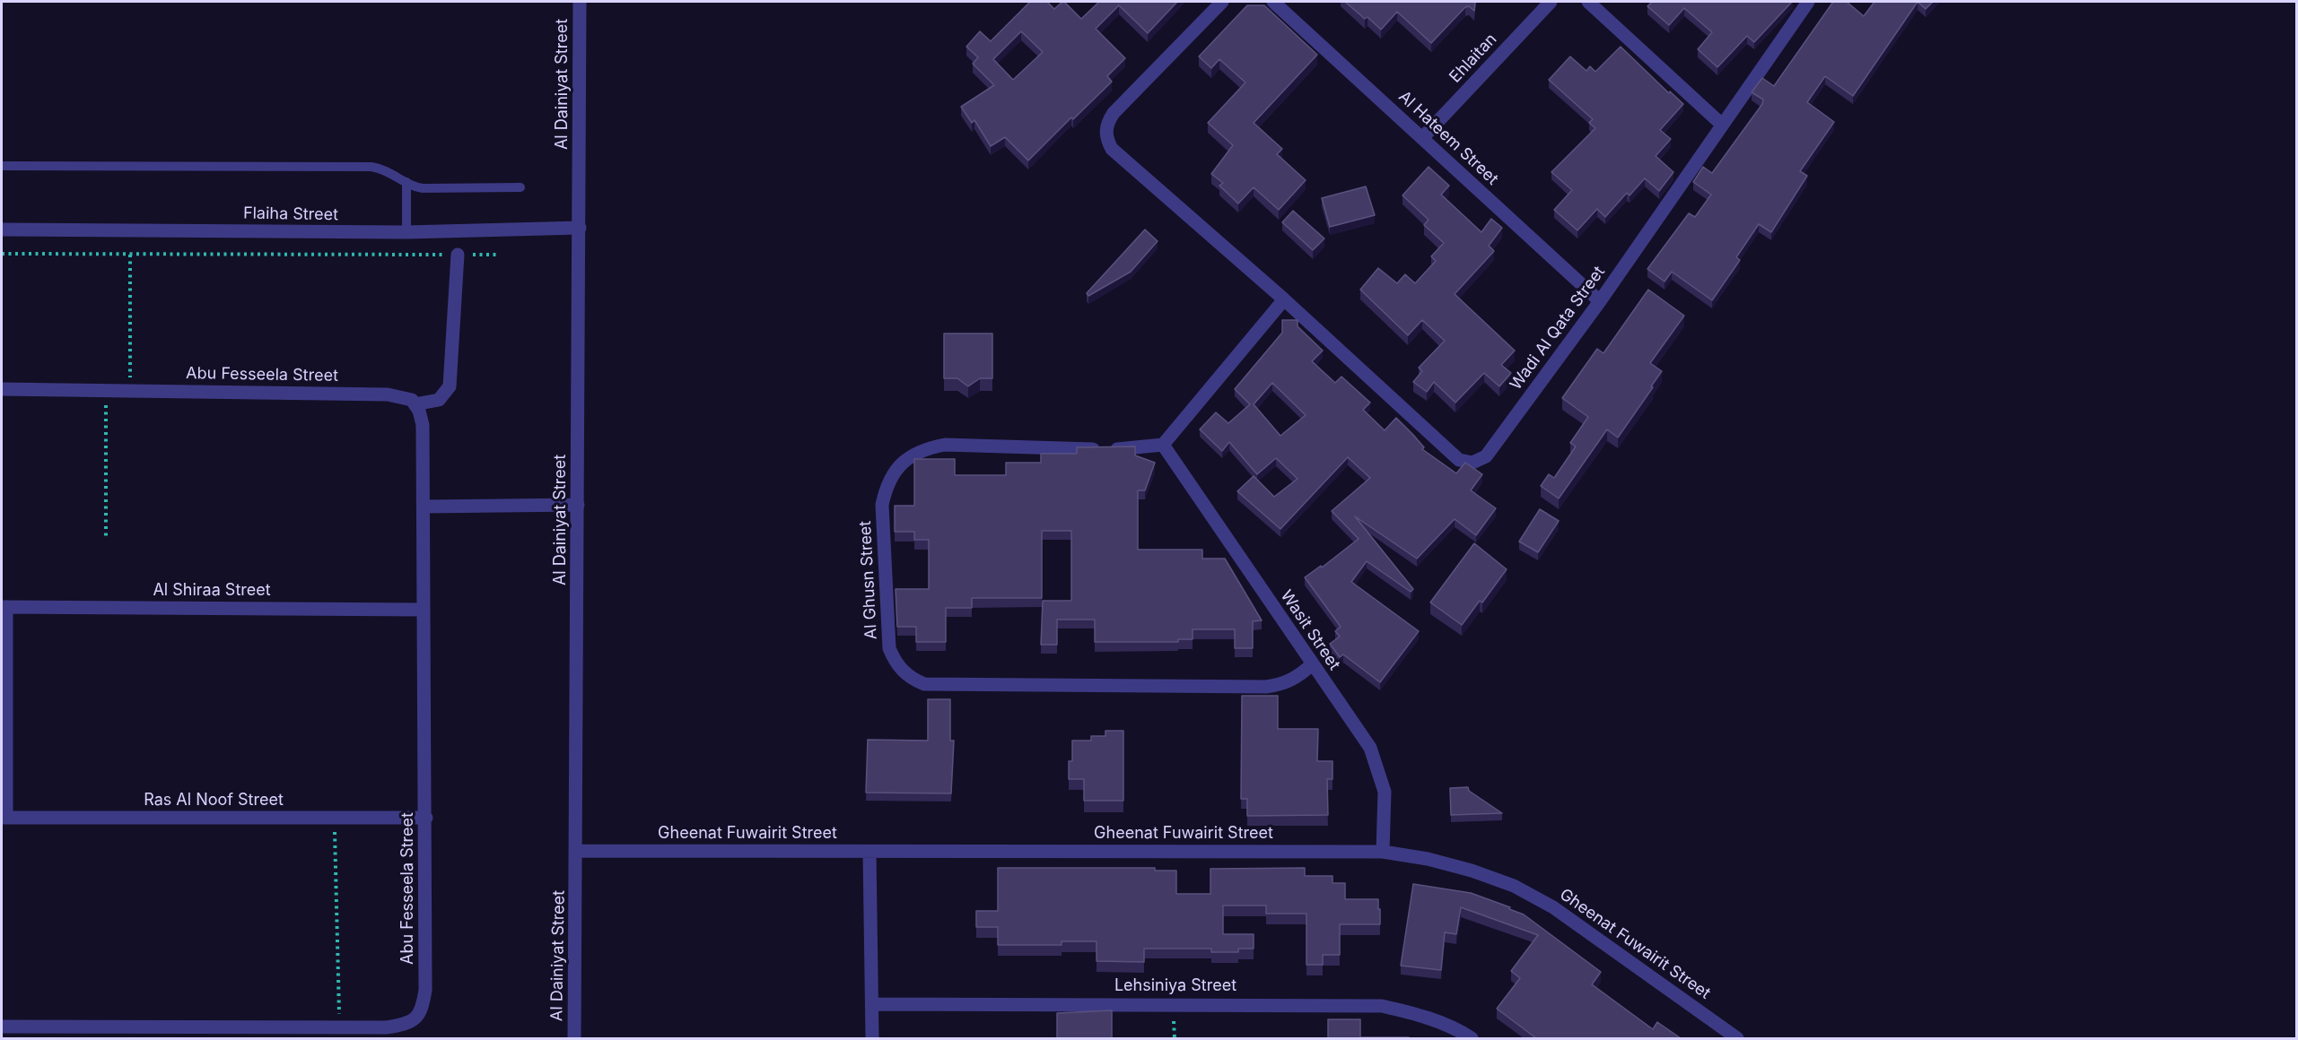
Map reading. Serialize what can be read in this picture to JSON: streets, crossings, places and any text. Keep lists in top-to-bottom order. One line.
{"streets":{"street":["Ehlaitan","Al Dainiyat Street","Al Hateem Street","Flaiha Street","Wadi Al Qata Street","Abu Fesseela Street","Al Ghusn Street","Al Shiraa Street","Wasit Street","Ras Al Noof Street","Gheenat Fuwairit Street","Lehsiniya Street"]},"crossings":[["Ehlaitan","Al Hateem Street"],["Al Dainiyat Street","Flaiha Street"],["Al Dainiyat Street","Gheenat Fuwairit Street"],["Al Hateem Street","Wadi Al Qata Street"],["Abu Fesseela Street","Al Shiraa Street"],["Abu Fesseela Street","Ras Al Noof Street"],["Al Ghusn Street","Wasit Street"],["Wasit Street","Gheenat Fuwairit Street"]]}
